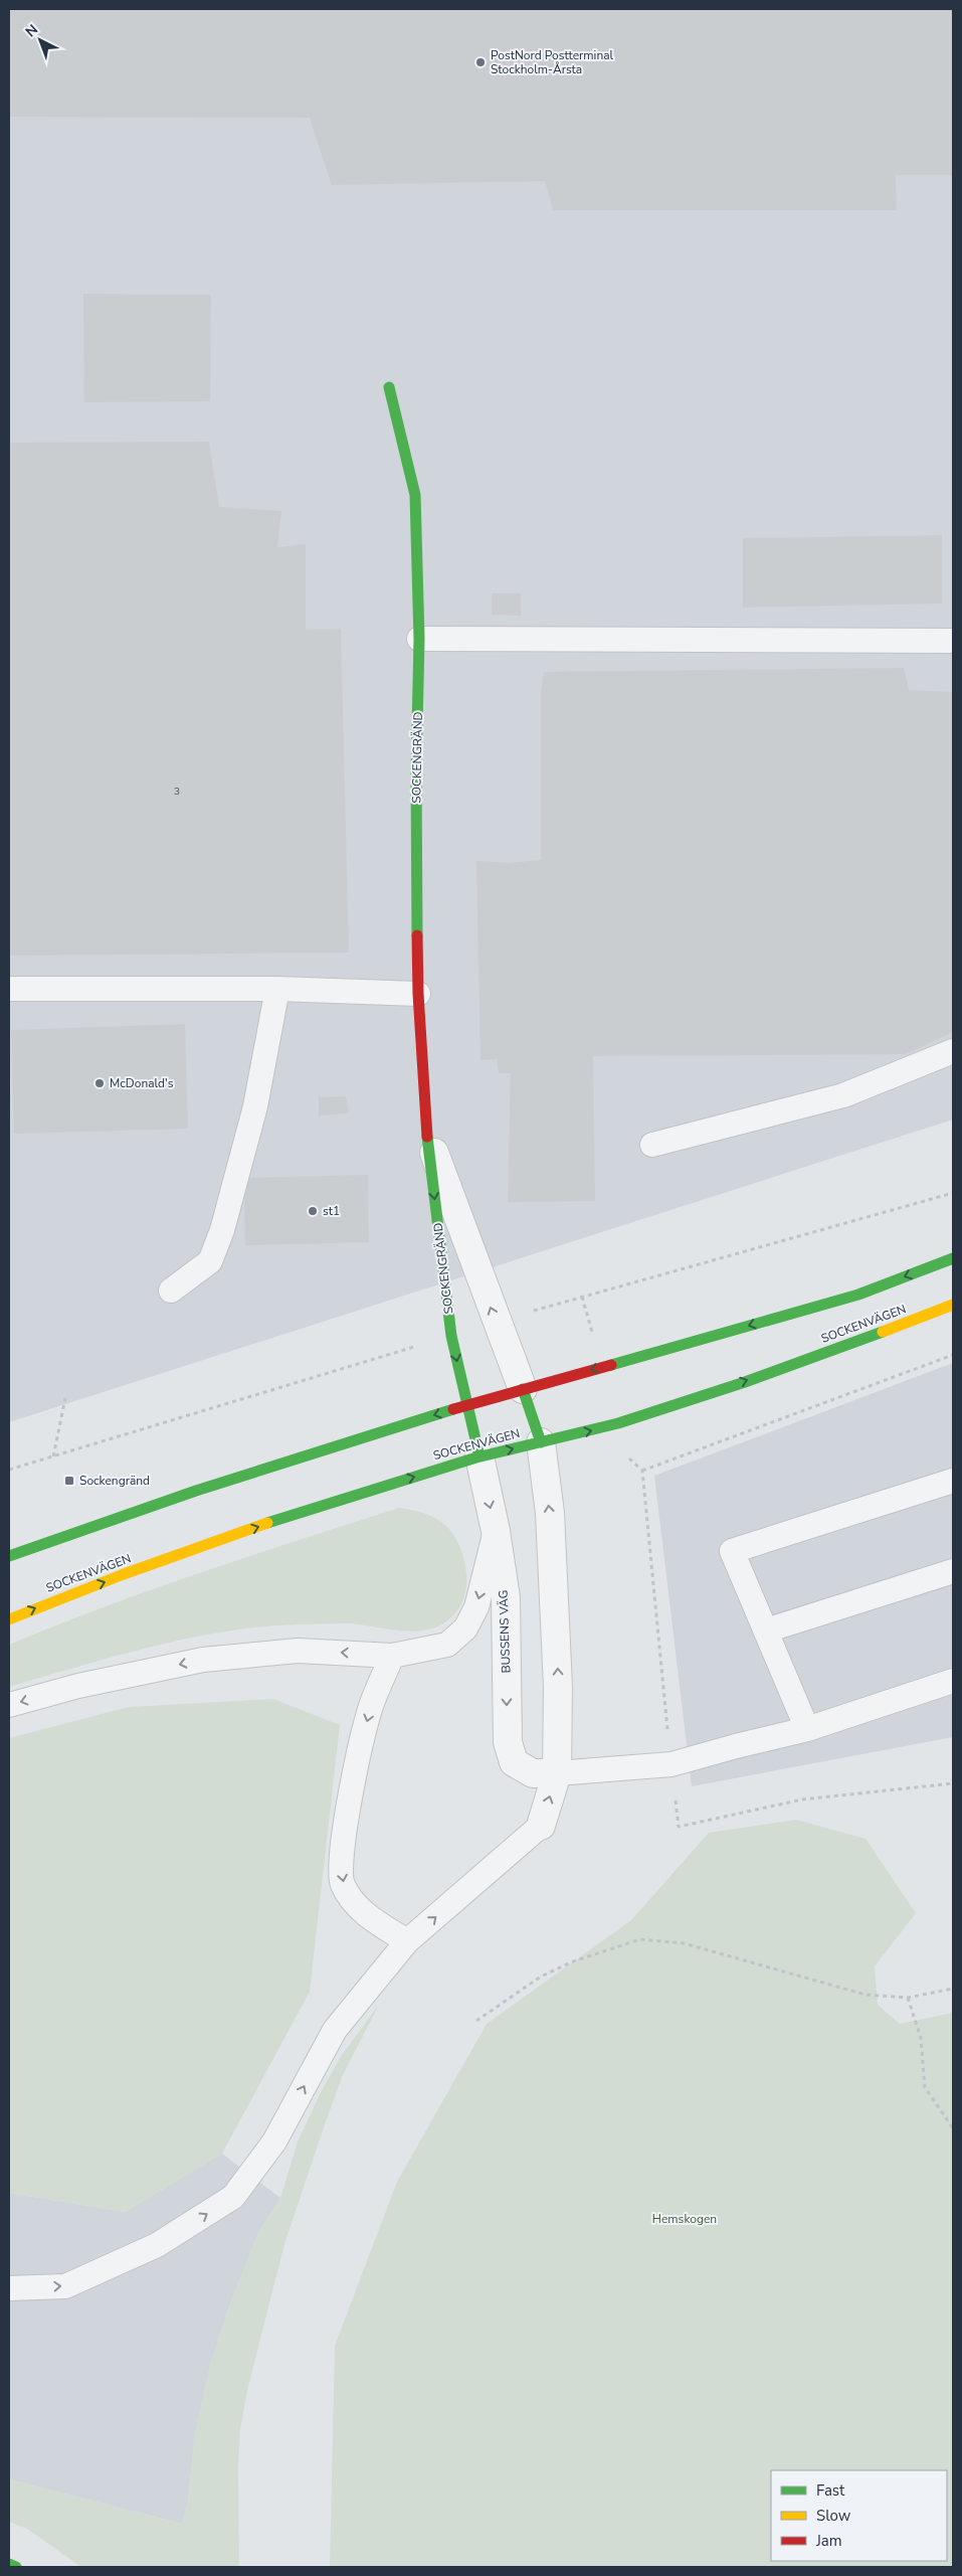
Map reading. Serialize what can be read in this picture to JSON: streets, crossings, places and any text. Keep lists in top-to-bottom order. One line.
{"streets":{"main road":["SOCKENGRÄND","SOCKENVÄGEN"],"street":["BUSSENS VÄG"]},"crossings":[["SOCKENGRÄND","SOCKENVÄGEN"],["SOCKENGRÄND","BUSSENS VÄG"],["SOCKENVÄGEN","BUSSENS VÄG"]],"parks":["Hemskogen"],"places":{"other":["PostNord Postterminal Stockholm-Årsta","McDonald's","st1"],"transit":["Sockengränd"]},"house_numbers":["3"],"legend":["Fast","Slow","Jam"],"north":"top left"}
